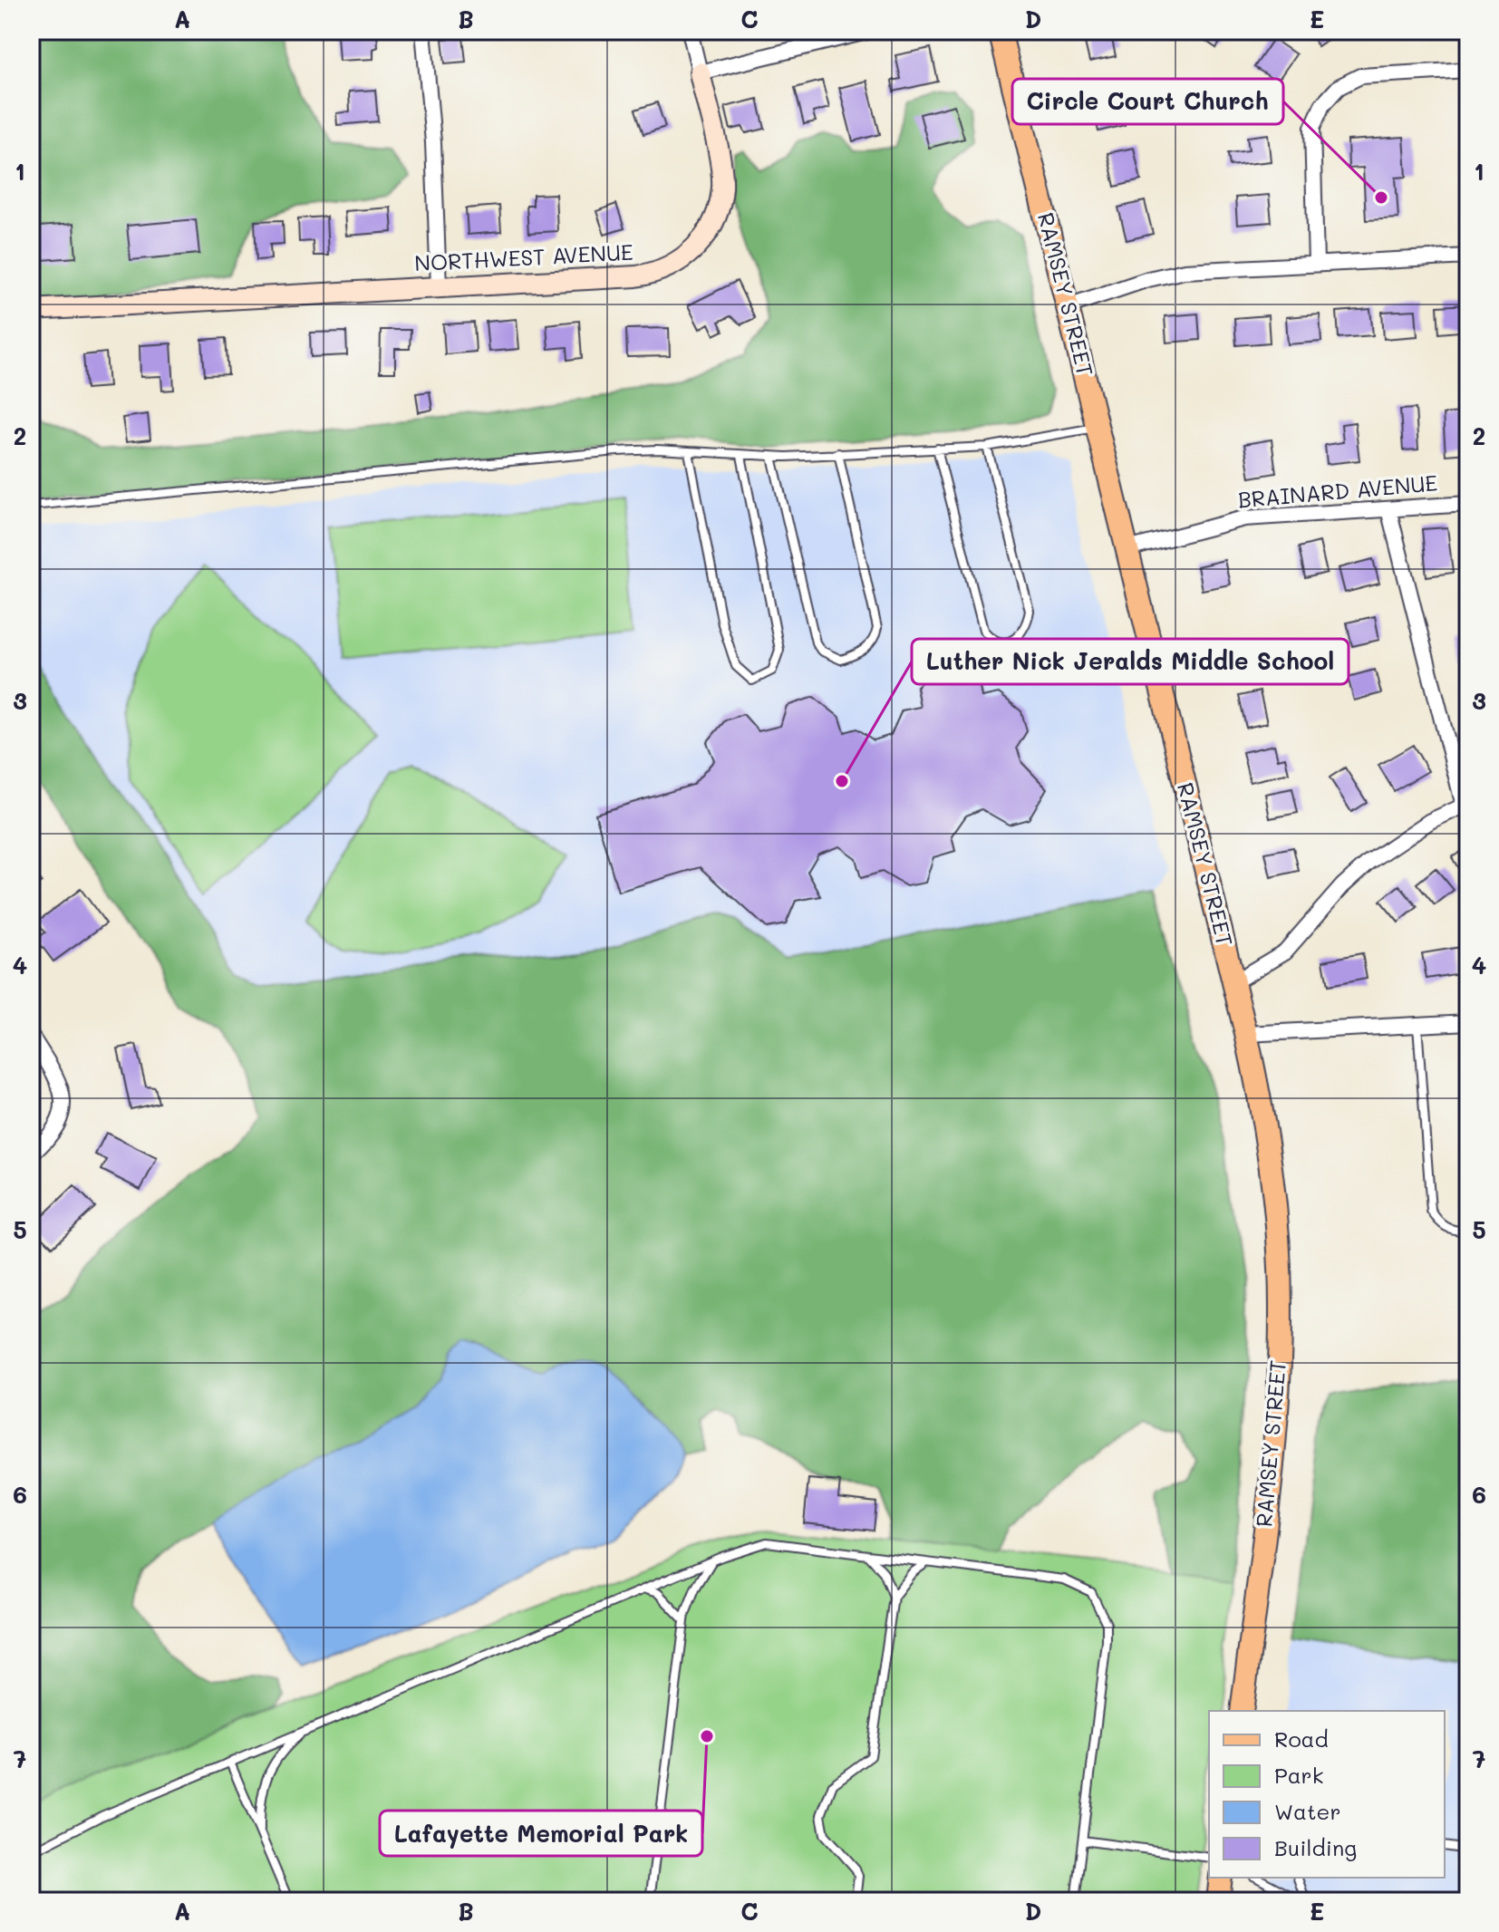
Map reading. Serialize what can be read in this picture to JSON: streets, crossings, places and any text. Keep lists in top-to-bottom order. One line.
{"streets":{"main road":["RAMSEY STREET"],"street":["NORTHWEST AVENUE","BRAINARD AVENUE"]},"crossings":[["RAMSEY STREET","BRAINARD AVENUE"]],"places":["Circle Court Church","Luther Nick Jeralds Middle School","Lafayette Memorial Park"],"legend":["Road","Park","Water","Building"],"grid":{"columns":["A","B","C","D","E"],"rows":["1","2","3","4","5","6","7"]}}
